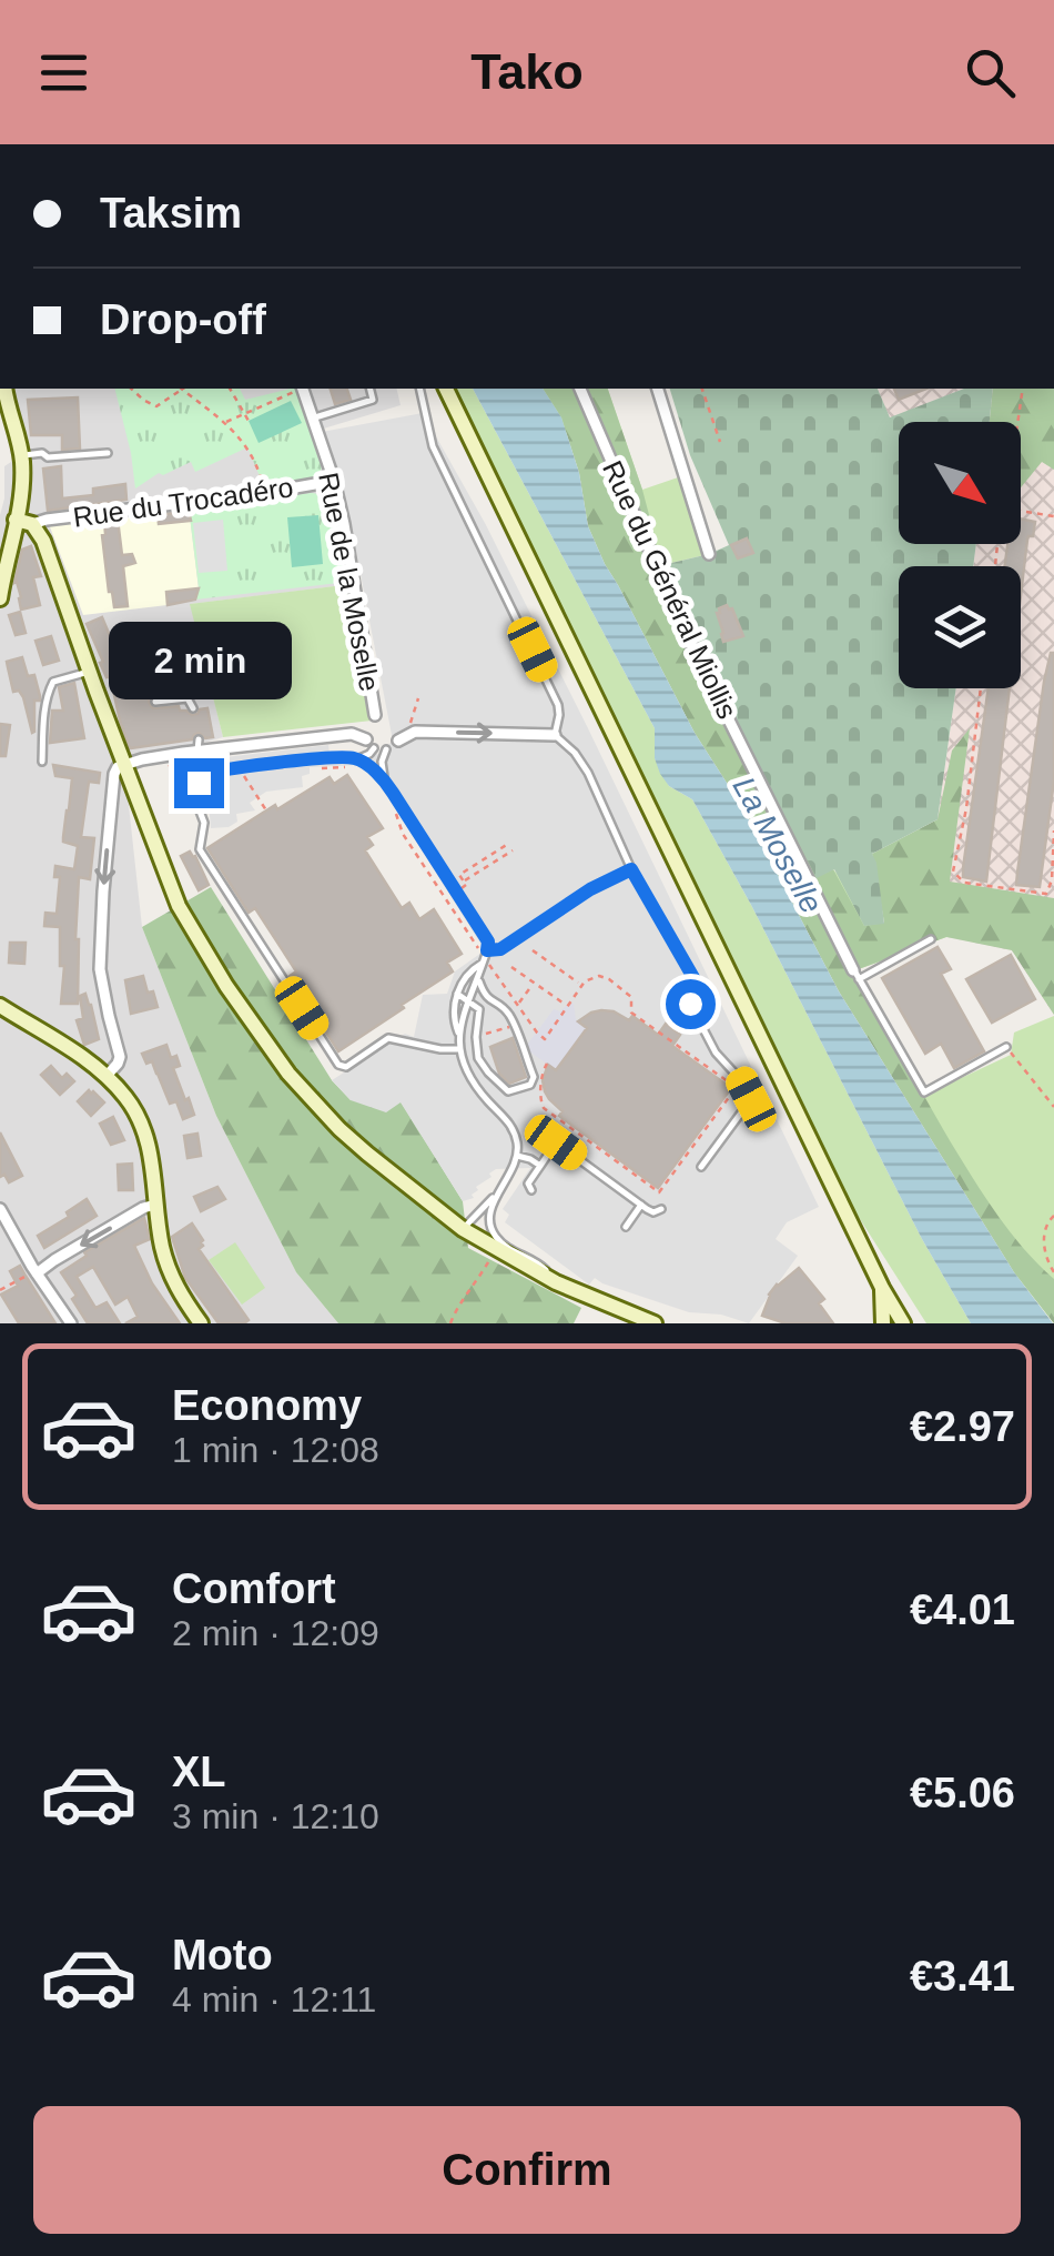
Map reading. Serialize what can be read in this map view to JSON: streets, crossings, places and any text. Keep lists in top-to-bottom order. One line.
{"streets":{"street":["Rue du Trocadéro","Rue de la Moselle","Rue du Général Miollis"]},"crossings":[["Rue du Trocadéro","Rue de la Moselle"]],"water":["La Moselle"],"north":"bottom right","page":{"header":"Tako","banner":["Taksim","Drop-off"],"bubble":"2 min","list":[{"name":"Economy","note":"1 min · 12:08","value":"€2.97"},{"name":"Comfort","note":"2 min · 12:09","value":"€4.01"},{"name":"XL","note":"3 min · 12:10","value":"€5.06"},{"name":"Moto","note":"4 min · 12:11","value":"€3.41"}],"buttons":"Confirm"}}
